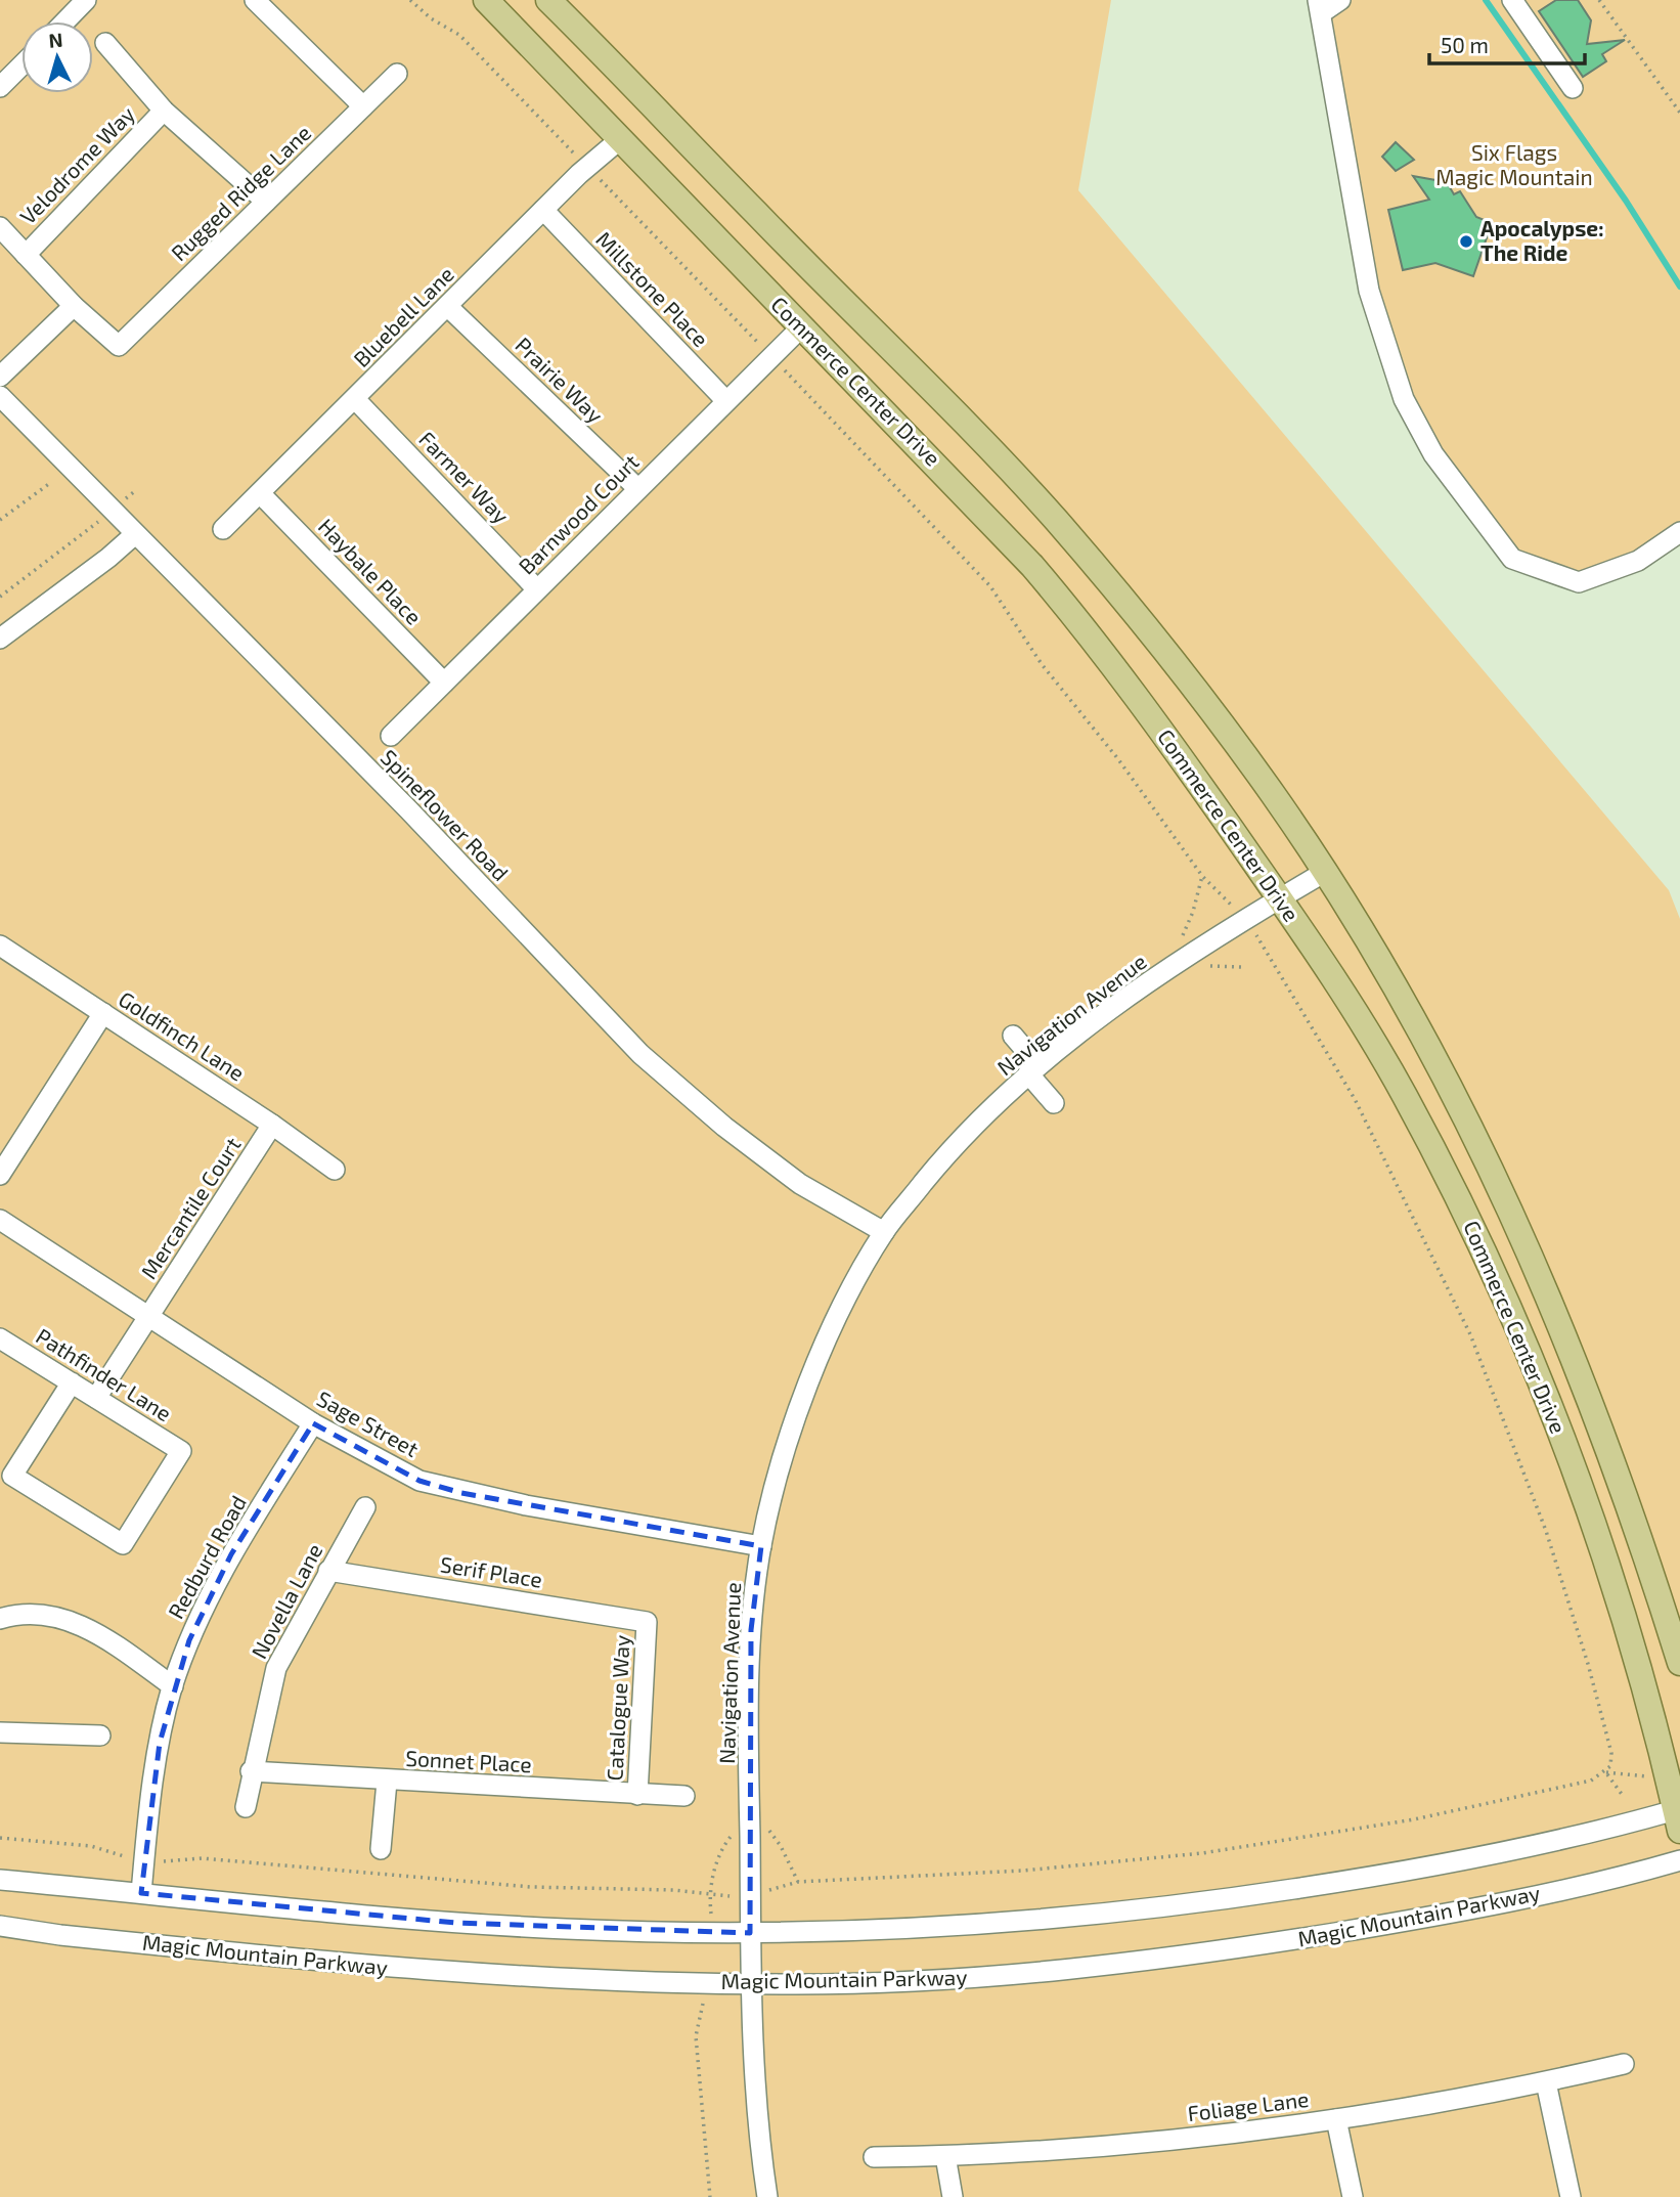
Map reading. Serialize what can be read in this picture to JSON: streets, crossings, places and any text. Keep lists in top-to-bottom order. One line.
{"streets":{"main road":["Commerce Center Drive"],"street":["Velodrome Way","Rugged Ridge Lane","Millstone Place","Bluebell Lane","Prairie Way","Farmer Way","Barnwood Court","Haybale Place","Spineflower Road","Navigation Avenue","Goldfinch Lane","Mercantile Court","Pathfinder Lane","Sage Street","Redburd Road","Serif Place","Novella Lane","Catalogue Way","Sonnet Place","Magic Mountain Parkway","Foliage Lane"]},"crossings":[["Millstone Place","Bluebell Lane"],["Millstone Place","Barnwood Court"],["Bluebell Lane","Prairie Way"],["Bluebell Lane","Commerce Center Drive"],["Bluebell Lane","Farmer Way"],["Bluebell Lane","Haybale Place"],["Prairie Way","Barnwood Court"],["Commerce Center Drive","Barnwood Court"],["Commerce Center Drive","Navigation Avenue"],["Farmer Way","Barnwood Court"],["Barnwood Court","Haybale Place"],["Spineflower Road","Navigation Avenue"],["Navigation Avenue","Sage Street"],["Navigation Avenue","Magic Mountain Parkway"],["Goldfinch Lane","Mercantile Court"],["Mercantile Court","Pathfinder Lane"],["Mercantile Court","Sage Street"],["Sage Street","Redburd Road"],["Serif Place","Novella Lane"],["Serif Place","Catalogue Way"],["Novella Lane","Sonnet Place"],["Catalogue Way","Sonnet Place"]],"parks":["Six Flags Magic Mountain"],"places":["Apocalypse: The Ride"],"scale_bar":"50 m","north":"top"}
